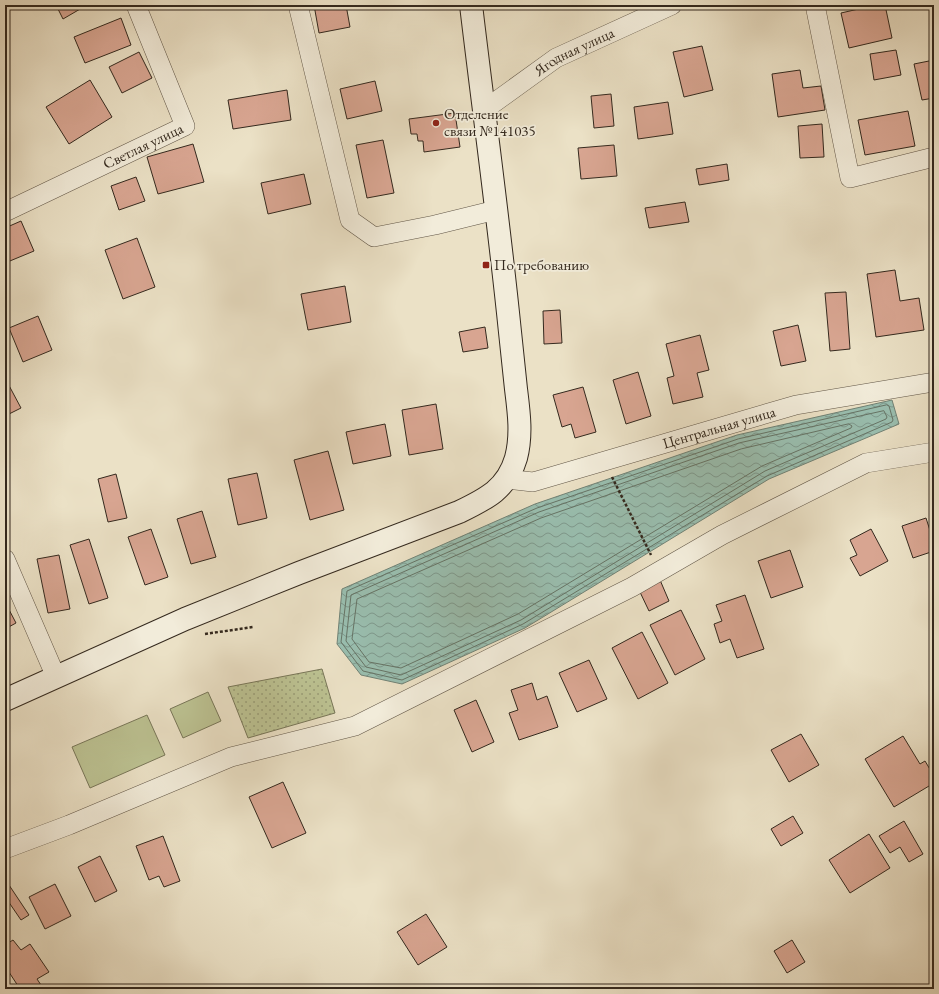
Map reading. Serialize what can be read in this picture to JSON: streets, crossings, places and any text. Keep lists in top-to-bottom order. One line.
{"streets":{"street":["Ягодная улица","Светлая улица","Центральная улица"]},"places":{"other":["Отделение связи №141035"],"transit":["По требованию"]}}
